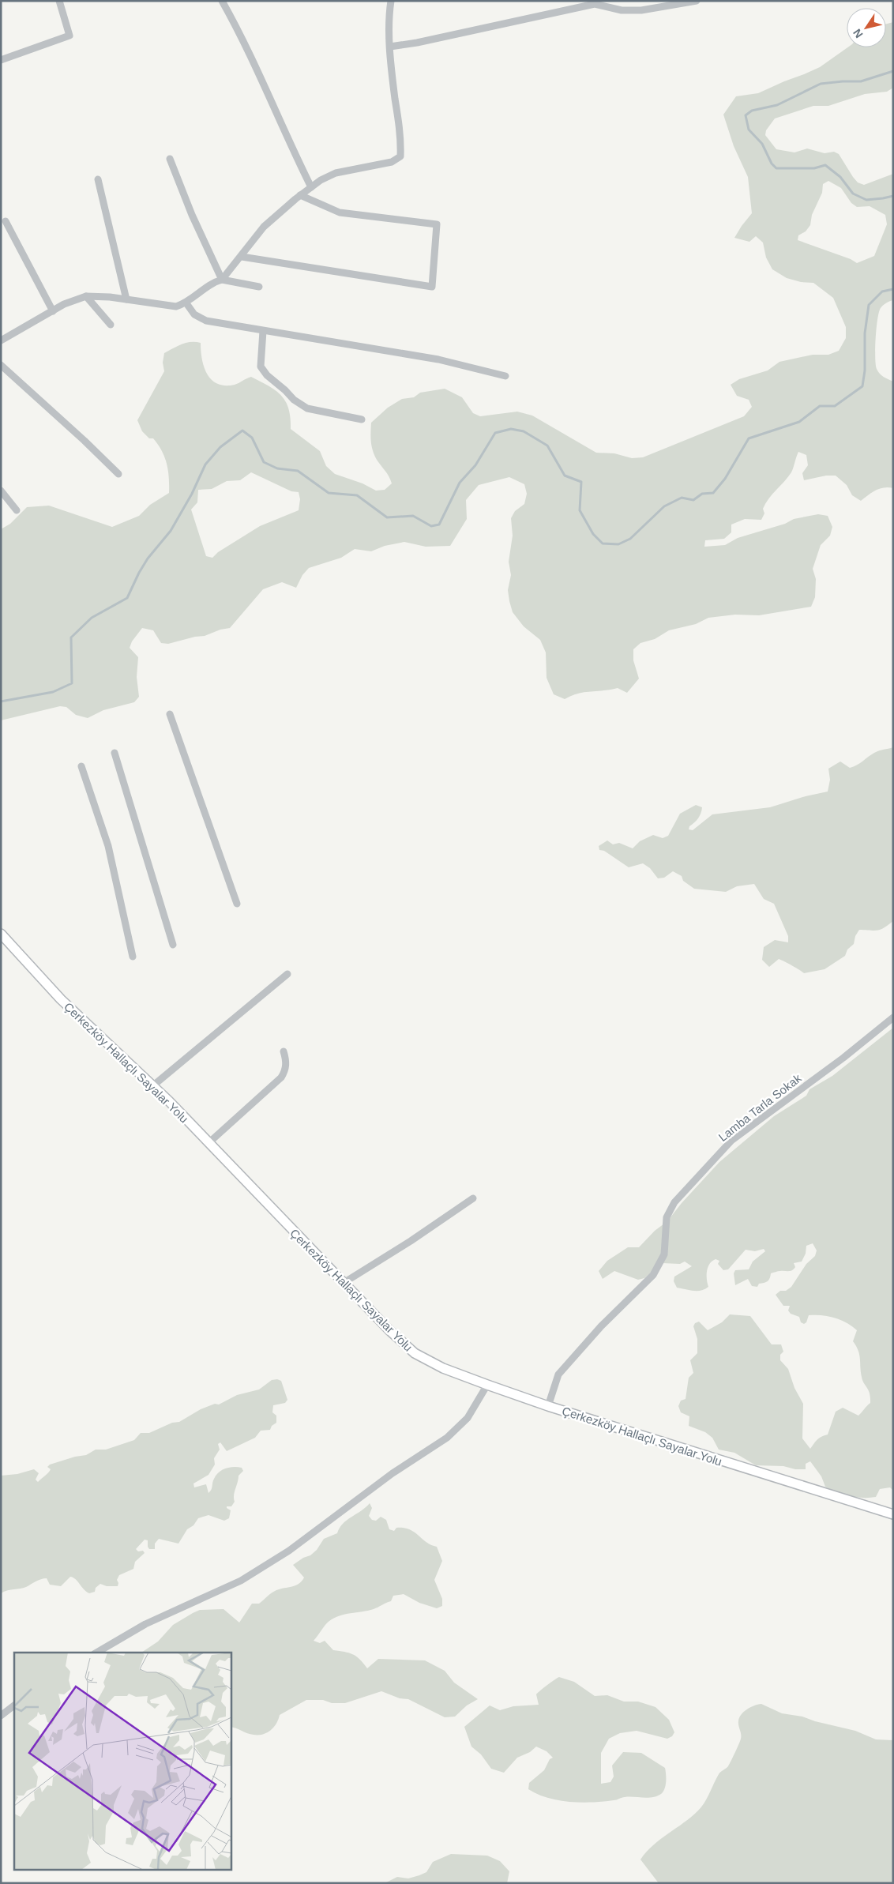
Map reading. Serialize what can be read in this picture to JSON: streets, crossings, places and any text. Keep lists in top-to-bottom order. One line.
{"streets":{"main road":["Çerkezköy Hallaçlı Sayalar Yolu"],"street":["Lamba Tarla Sokak"]},"crossings":[["Çerkezköy Hallaçlı Sayalar Yolu","Lamba Tarla Sokak"]],"north":"bottom left"}
